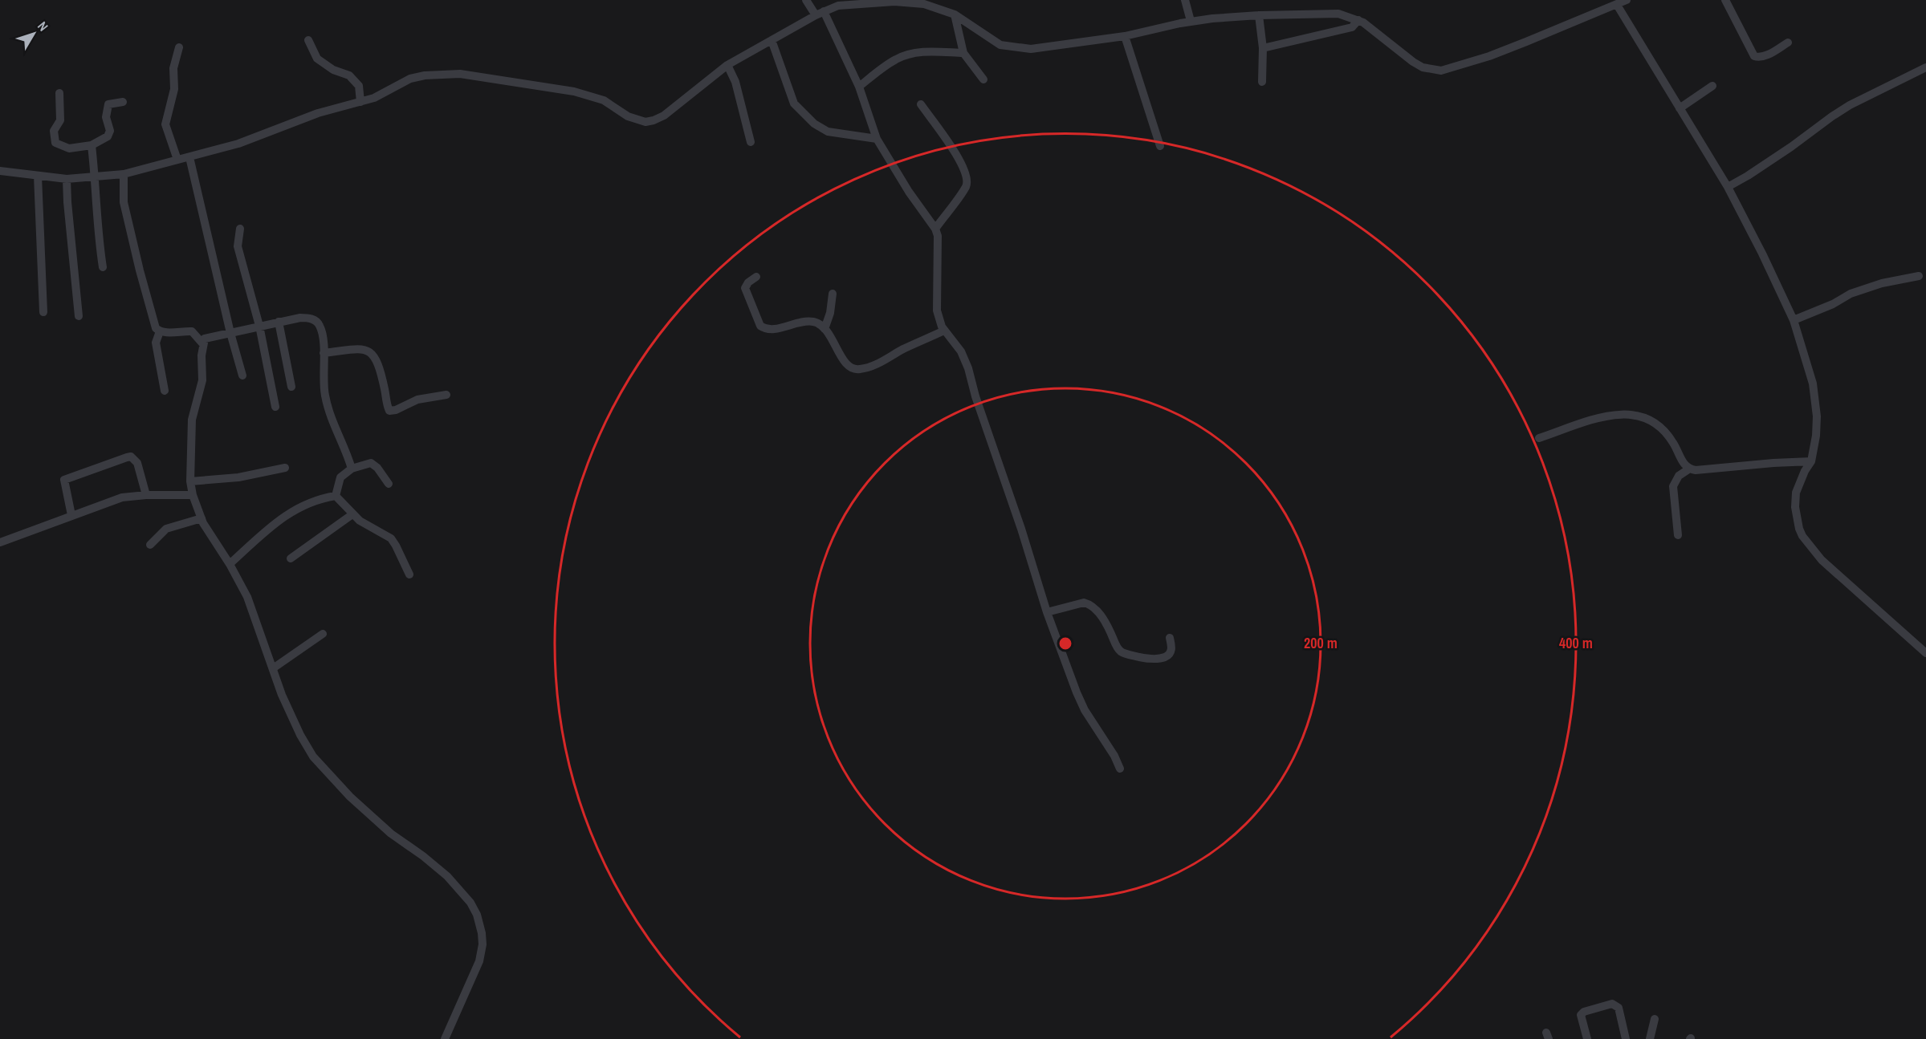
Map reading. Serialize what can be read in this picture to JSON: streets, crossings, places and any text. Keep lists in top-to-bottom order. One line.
{"north":"top right","rings":["200 m","400 m"]}
